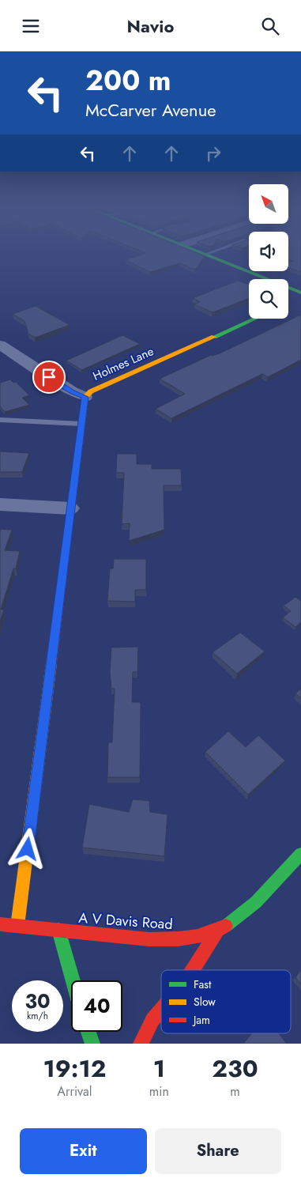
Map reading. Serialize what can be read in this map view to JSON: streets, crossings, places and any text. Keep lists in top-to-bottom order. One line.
{"streets":{"street":["Holmes Lane","A V Davis Road"]},"legend":["Fast","Slow","Jam"],"north":"top left","page":{"header":"Navio","turn":["200 m","McCarver Avenue"],"speed":"30 km/h","limit":"40","eta":["19:12","Arrival","1","min","230","m"],"buttons":["Exit","Share"]}}
